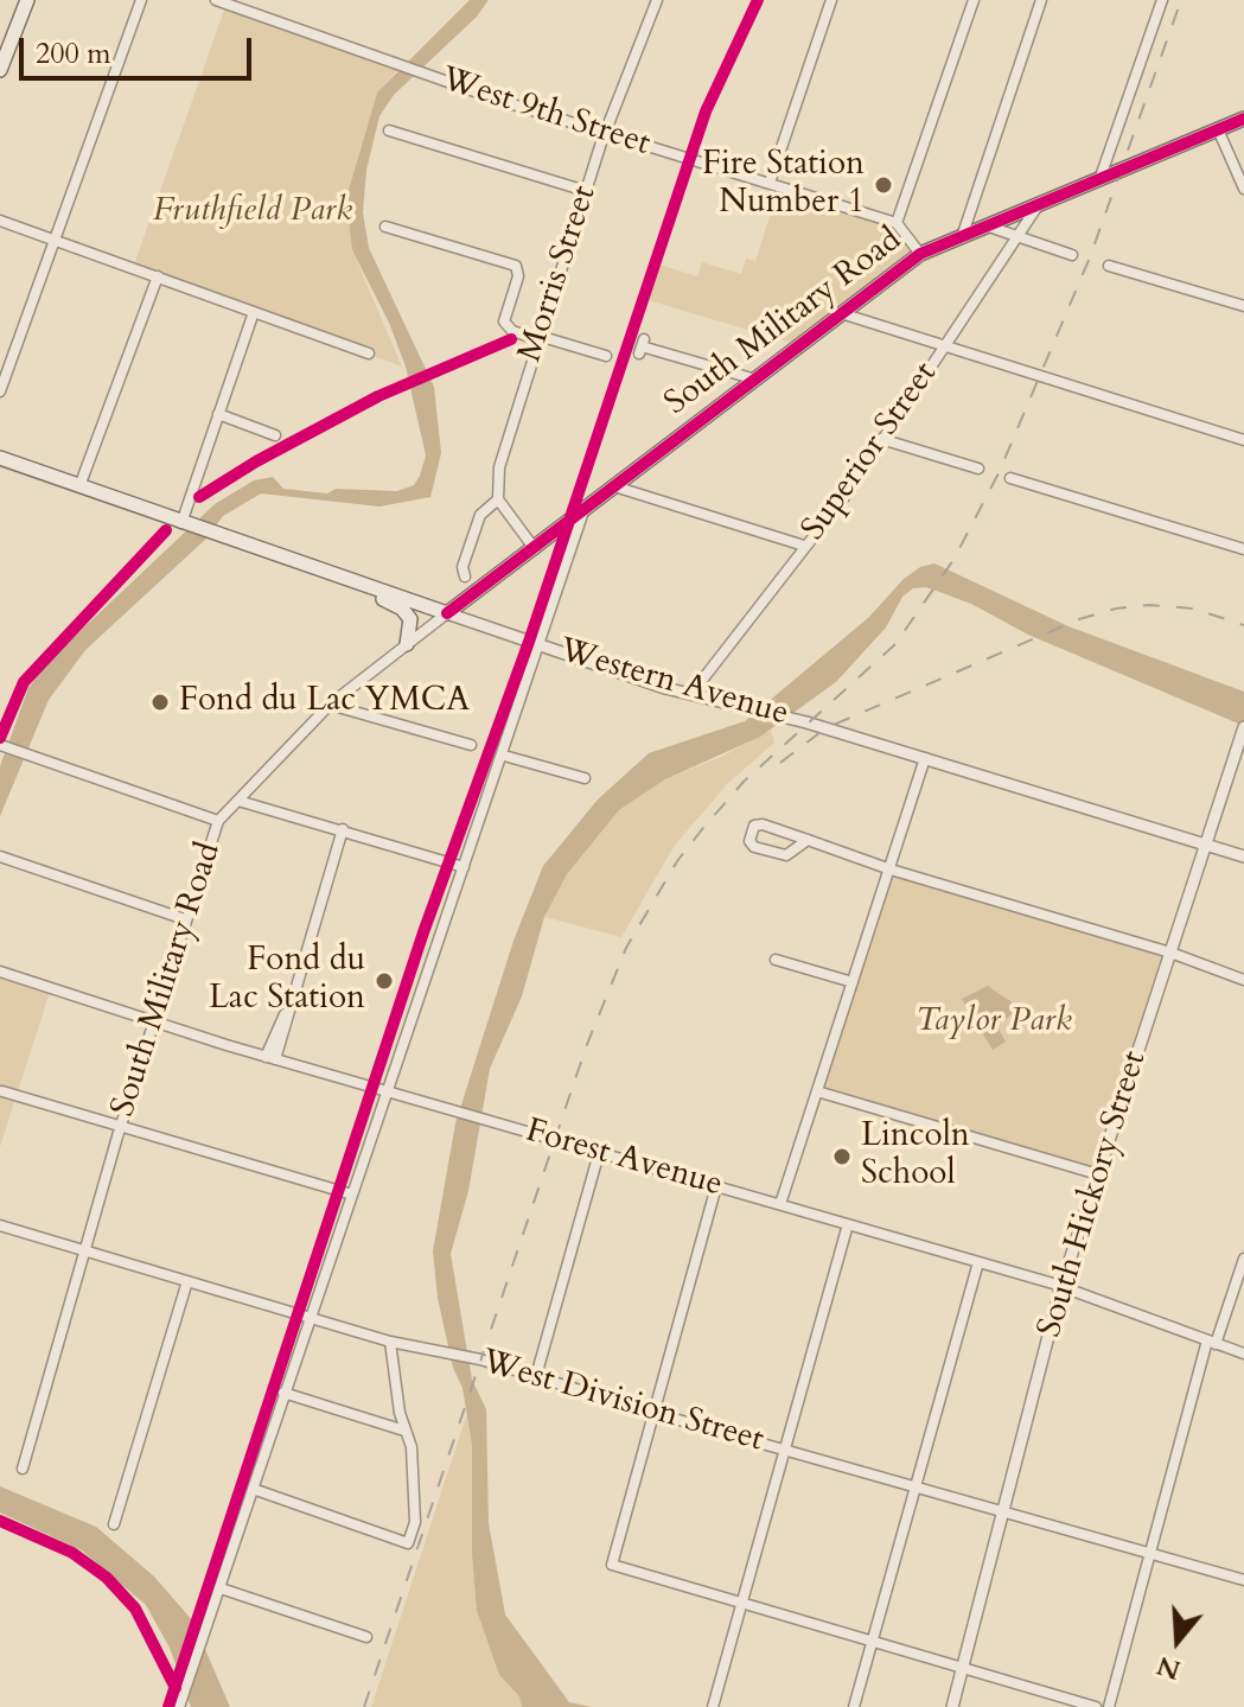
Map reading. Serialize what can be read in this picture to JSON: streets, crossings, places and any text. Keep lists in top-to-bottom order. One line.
{"streets":{"main road":["South Military Road","Western Avenue"],"street":["West 9th Street","Morris Street","Superior Street","Forest Avenue","South Hickory Street","West Division Street"]},"crossings":[["West 9th Street","Morris Street"],["South Military Road","Superior Street"],["South Military Road","Western Avenue"],["South Military Road","Forest Avenue"],["South Military Road","West Division Street"],["Superior Street","Western Avenue"],["Western Avenue","South Hickory Street"],["Forest Avenue","South Hickory Street"],["South Hickory Street","West Division Street"]],"parks":["Fruthfield Park","Taylor Park"],"places":["Fire Station Number 1","Fond du Lac YMCA","Fond du Lac Station","Lincoln School"],"scale_bar":"200 m","north":"bottom"}
